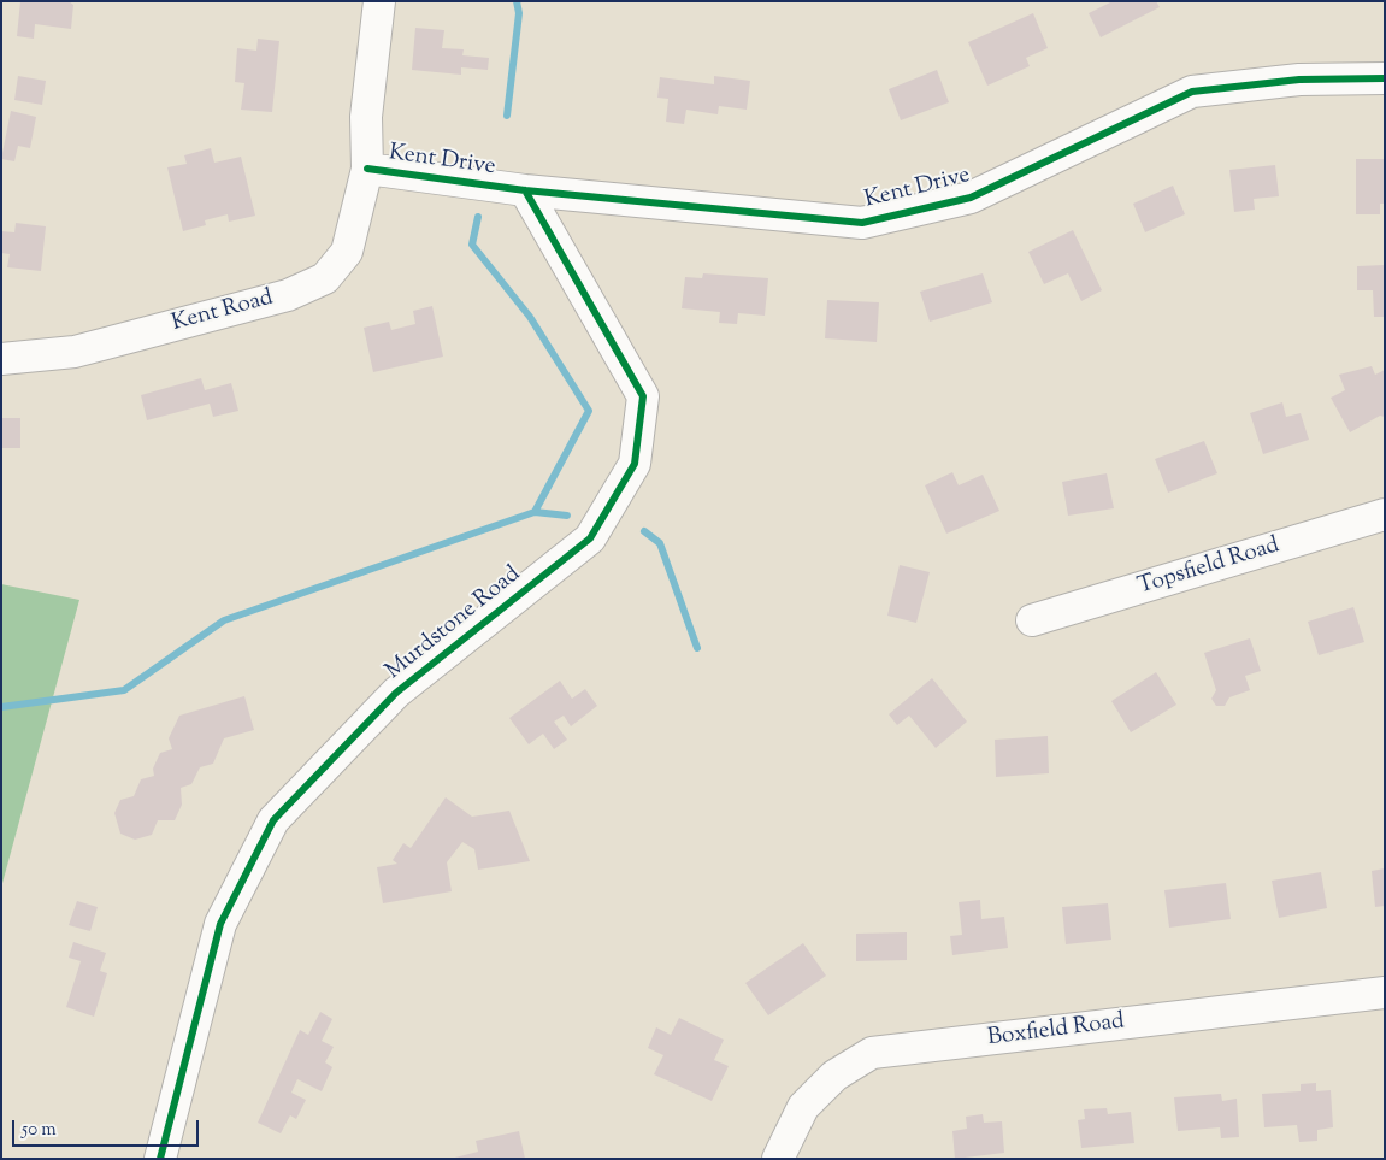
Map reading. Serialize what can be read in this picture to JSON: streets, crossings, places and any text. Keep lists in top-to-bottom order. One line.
{"streets":{"street":["Kent Drive","Kent Road","Topsfield Road","Murdstone Road","Boxfield Road"]},"crossings":[["Kent Drive","Kent Road"],["Kent Drive","Murdstone Road"]],"scale_bar":"50 m"}
